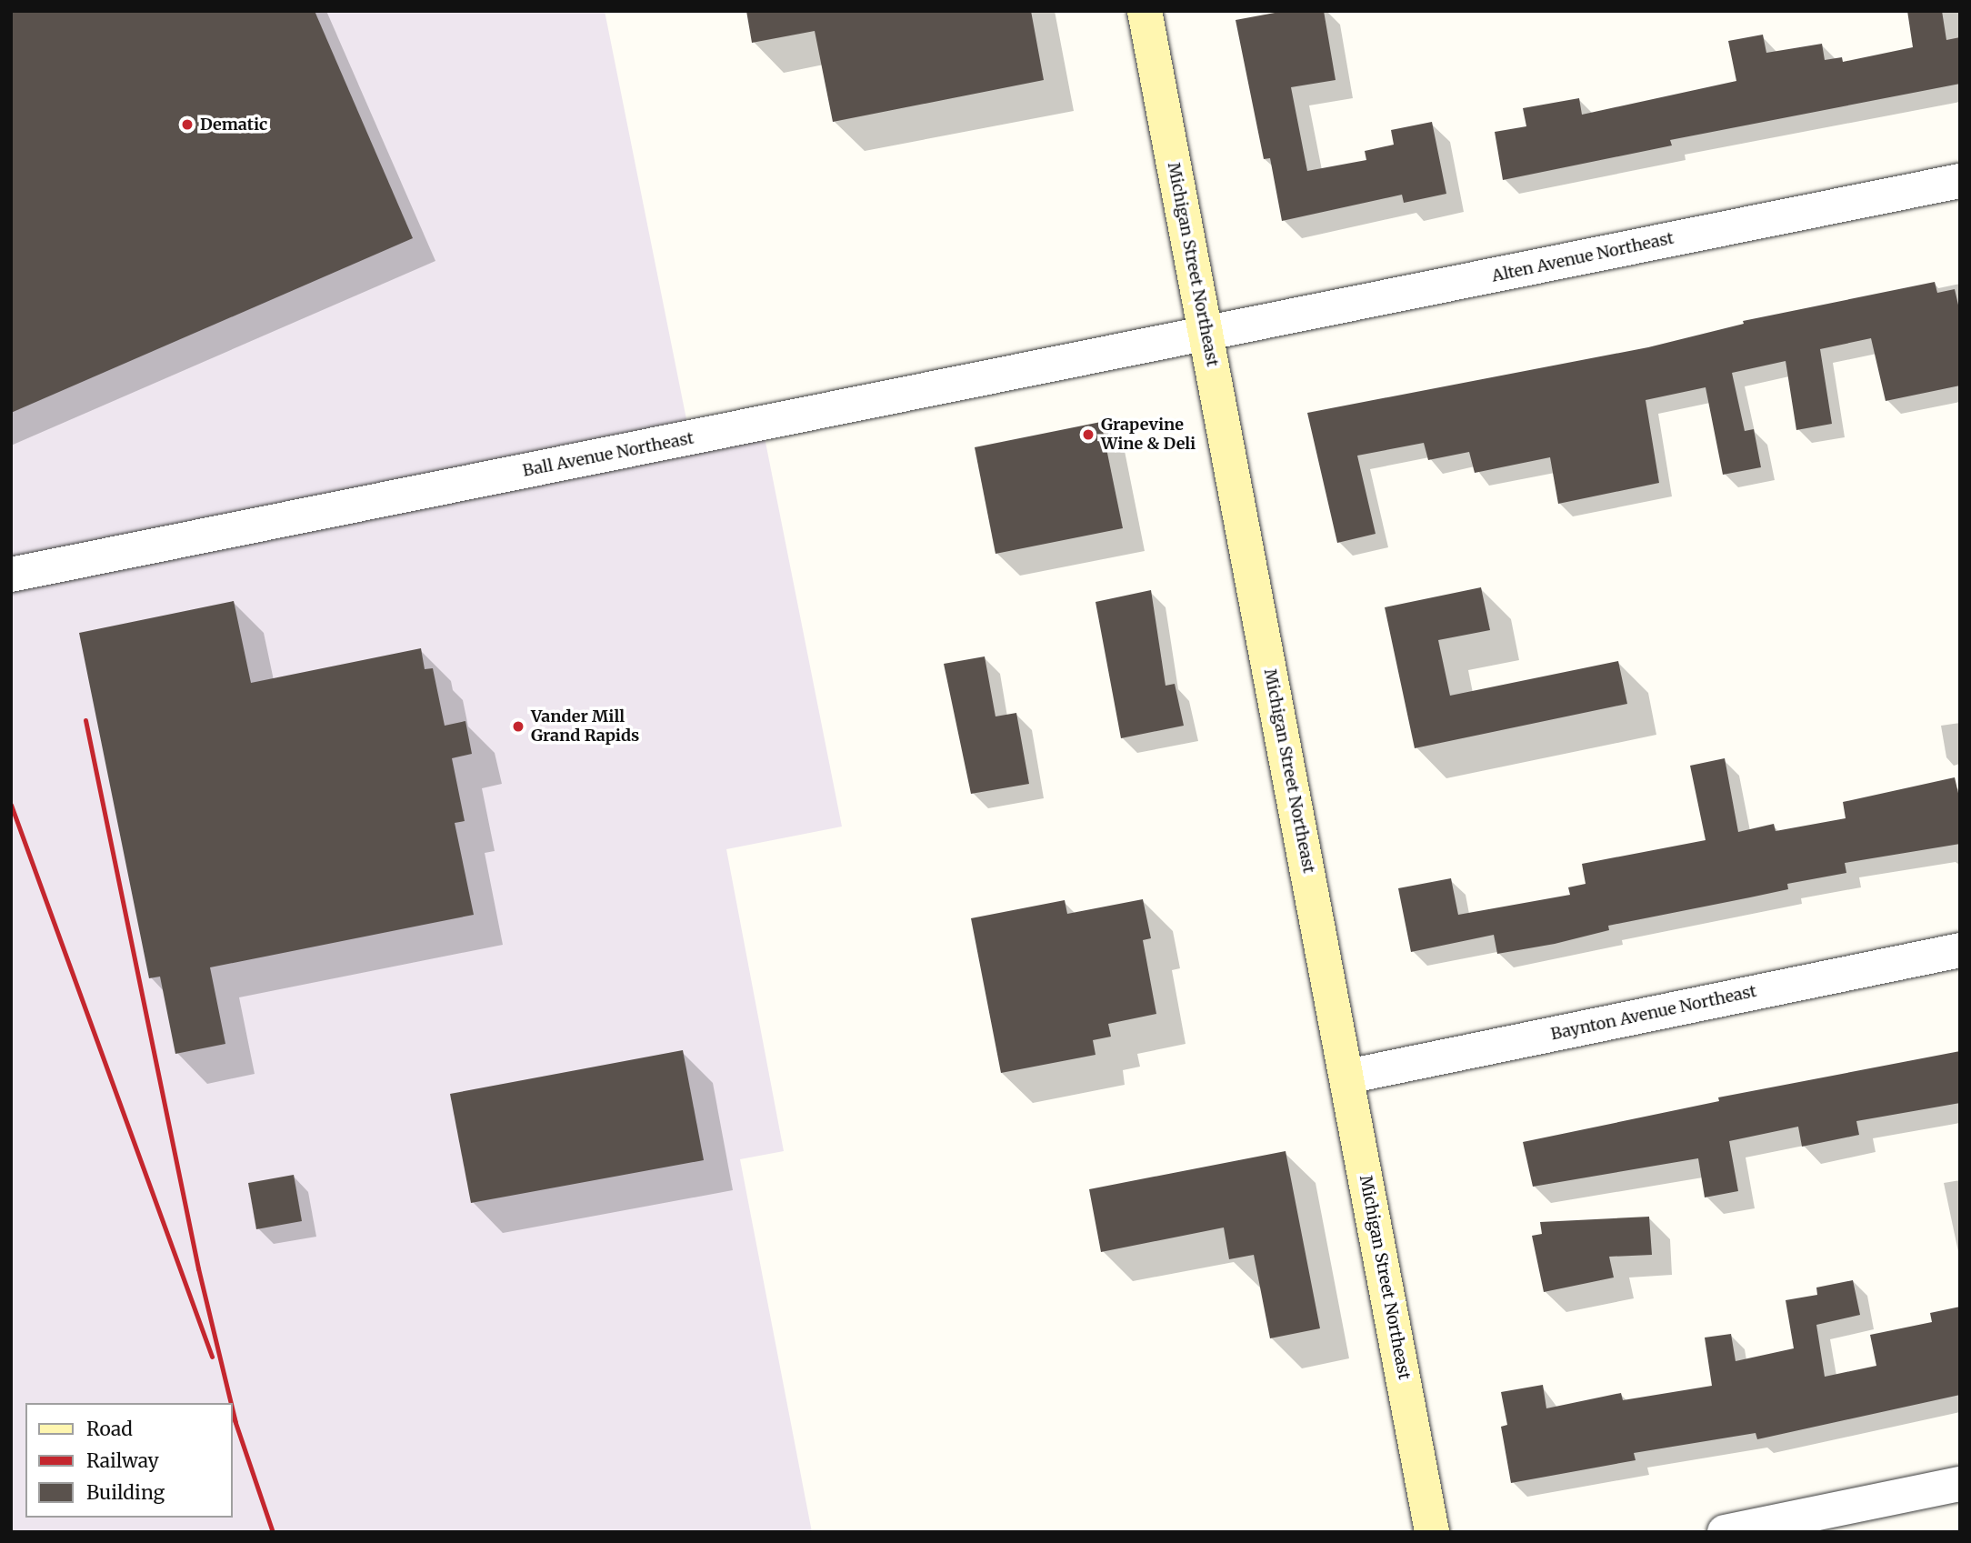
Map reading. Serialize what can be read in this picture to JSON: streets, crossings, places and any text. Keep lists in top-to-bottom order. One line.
{"streets":{"main road":["Michigan Street Northeast"],"street":["Alten Avenue Northeast","Ball Avenue Northeast","Baynton Avenue Northeast"]},"crossings":[["Alten Avenue Northeast","Michigan Street Northeast"],["Alten Avenue Northeast","Ball Avenue Northeast"],["Michigan Street Northeast","Ball Avenue Northeast"],["Michigan Street Northeast","Baynton Avenue Northeast"]],"places":["Dematic","Grapevine Wine & Deli","Vander Mill Grand Rapids"],"legend":["Road","Railway","Building"]}
